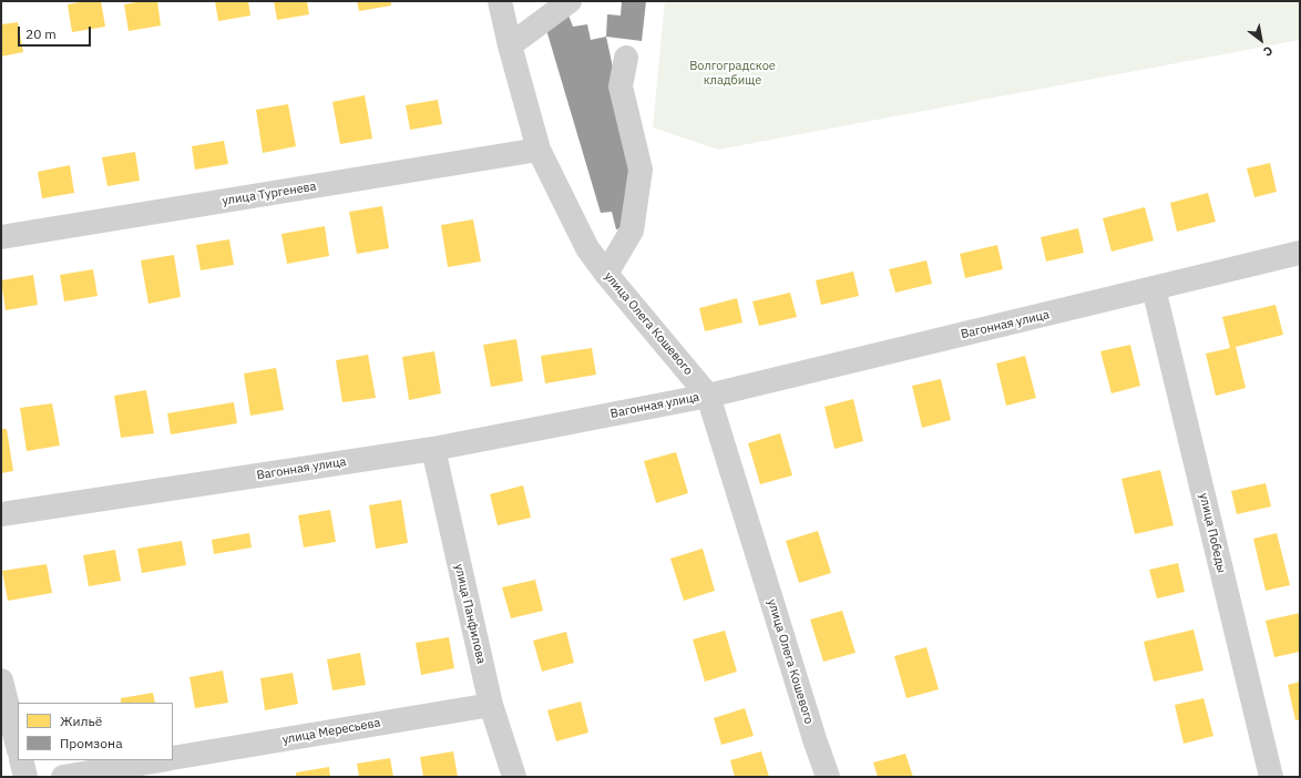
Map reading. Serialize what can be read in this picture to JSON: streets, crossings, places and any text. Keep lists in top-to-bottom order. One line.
{"streets":{"street":["улица Тургенева","улица Олега Кошевого","Вагонная улица","улица Победы","улица Панфилова","улица Мересьева"]},"crossings":[["улица Тургенева","улица Олега Кошевого"],["улица Олега Кошевого","Вагонная улица"],["Вагонная улица","улица Победы"],["Вагонная улица","улица Панфилова"],["улица Панфилова","улица Мересьева"]],"parks":["Волгоградское кладбище"],"legend":["Жильё","Промзона"],"scale_bar":"20 m","north":"bottom right"}
